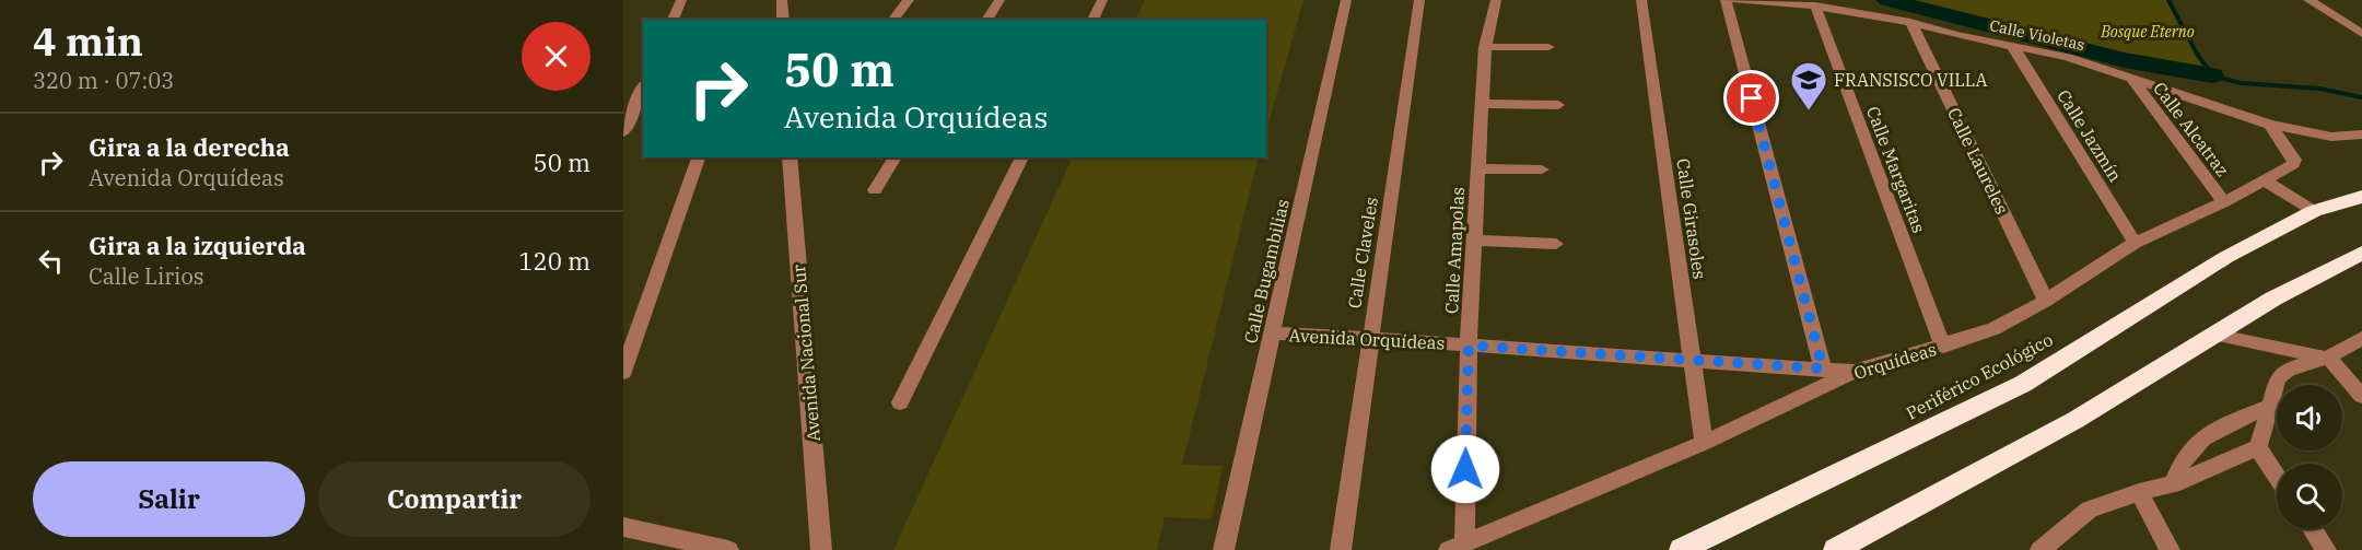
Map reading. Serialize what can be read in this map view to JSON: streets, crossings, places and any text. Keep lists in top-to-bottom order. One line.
{"streets":{"highway":["Periférico Ecológico"],"street":["Calle Violetas","Calle Alcatraz","Calle Jazmín","Calle Laureles","Calle Margaritas","Calle Girasoles","Calle Amapolas","Calle Claveles","Calle Bugambilias","Avenida Orquídeas","Avenida Nacional Sur","Orquídeas"]},"crossings":[["Calle Violetas","Calle Alcatraz"],["Calle Violetas","Calle Jazmín"],["Calle Violetas","Calle Laureles"],["Calle Violetas","Calle Margaritas"],["Calle Violetas","Orquídeas"],["Calle Alcatraz","Orquídeas"],["Calle Jazmín","Orquídeas"],["Calle Laureles","Orquídeas"],["Calle Margaritas","Orquídeas"],["Calle Girasoles","Avenida Orquídeas"],["Calle Girasoles","Orquídeas"],["Calle Amapolas","Avenida Orquídeas"],["Calle Amapolas","Orquídeas"],["Calle Claveles","Avenida Orquídeas"],["Calle Bugambilias","Avenida Orquídeas"],["Avenida Orquídeas","Orquídeas"]],"parks":["Bosque Eterno"],"places":{"school or university":["FRANSISCO VILLA"]},"page":{"heading":["4 min","320 m · 07:03"],"turn":["50 m","Avenida Orquídeas"],"list":[{"name":"Gira a la derecha","note":"Avenida Orquídeas","value":"50 m"},{"name":"Gira a la izquierda","note":"Calle Lirios","value":"120 m"}],"buttons":["Salir","Compartir"]}}
